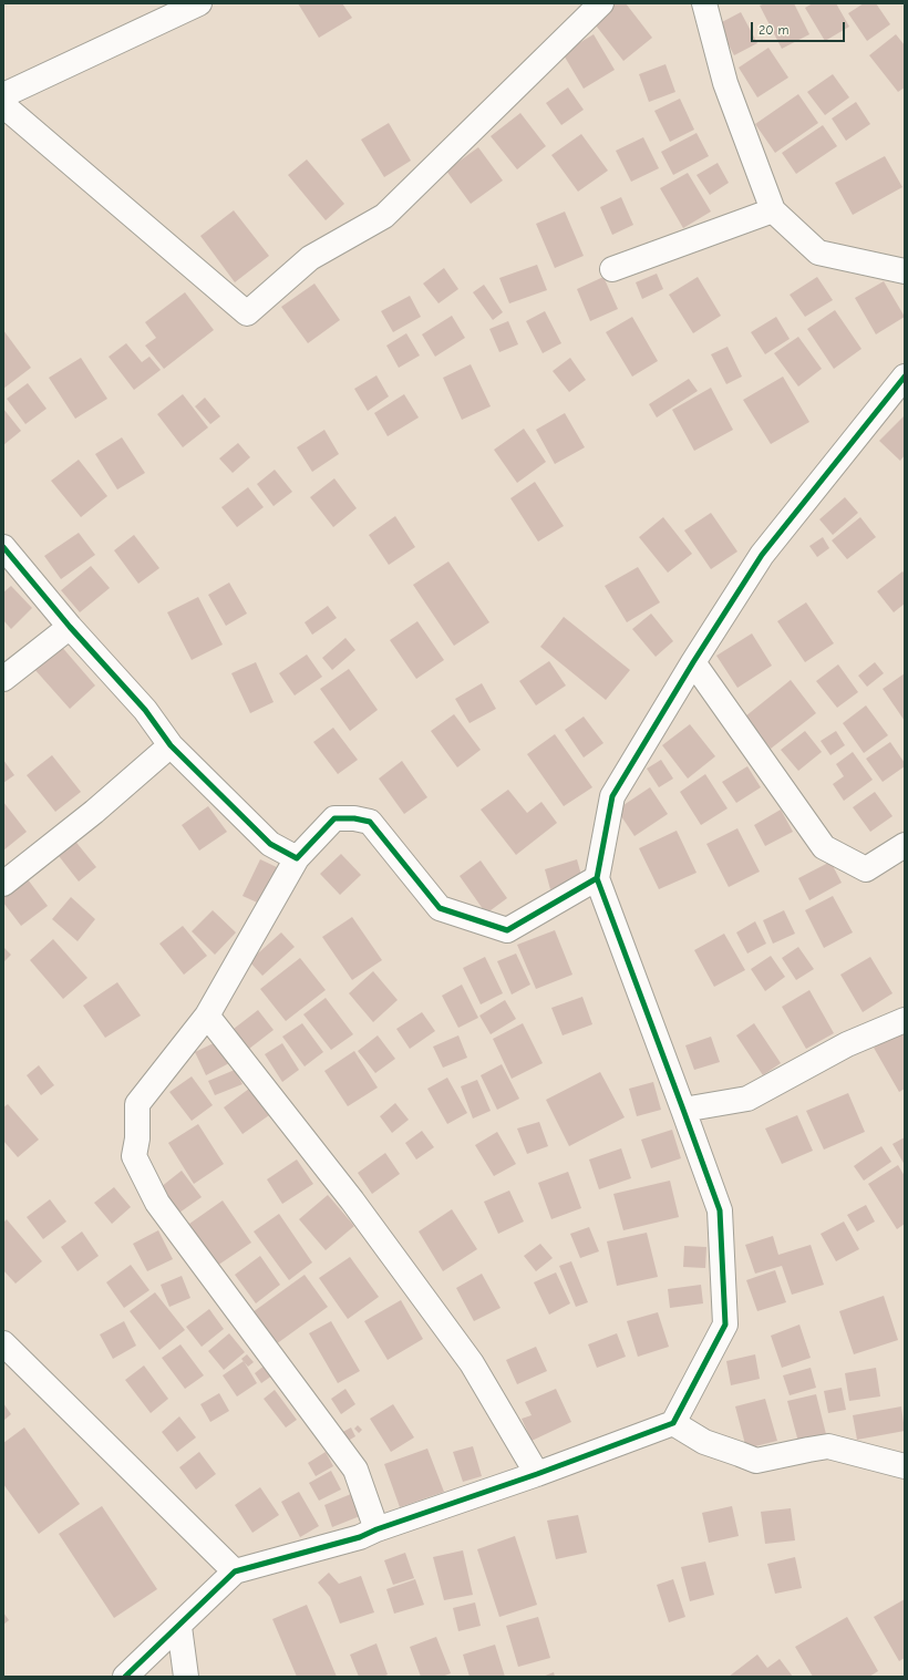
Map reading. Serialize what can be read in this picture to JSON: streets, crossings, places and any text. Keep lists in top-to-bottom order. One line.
{"scale_bar":"20 m"}
